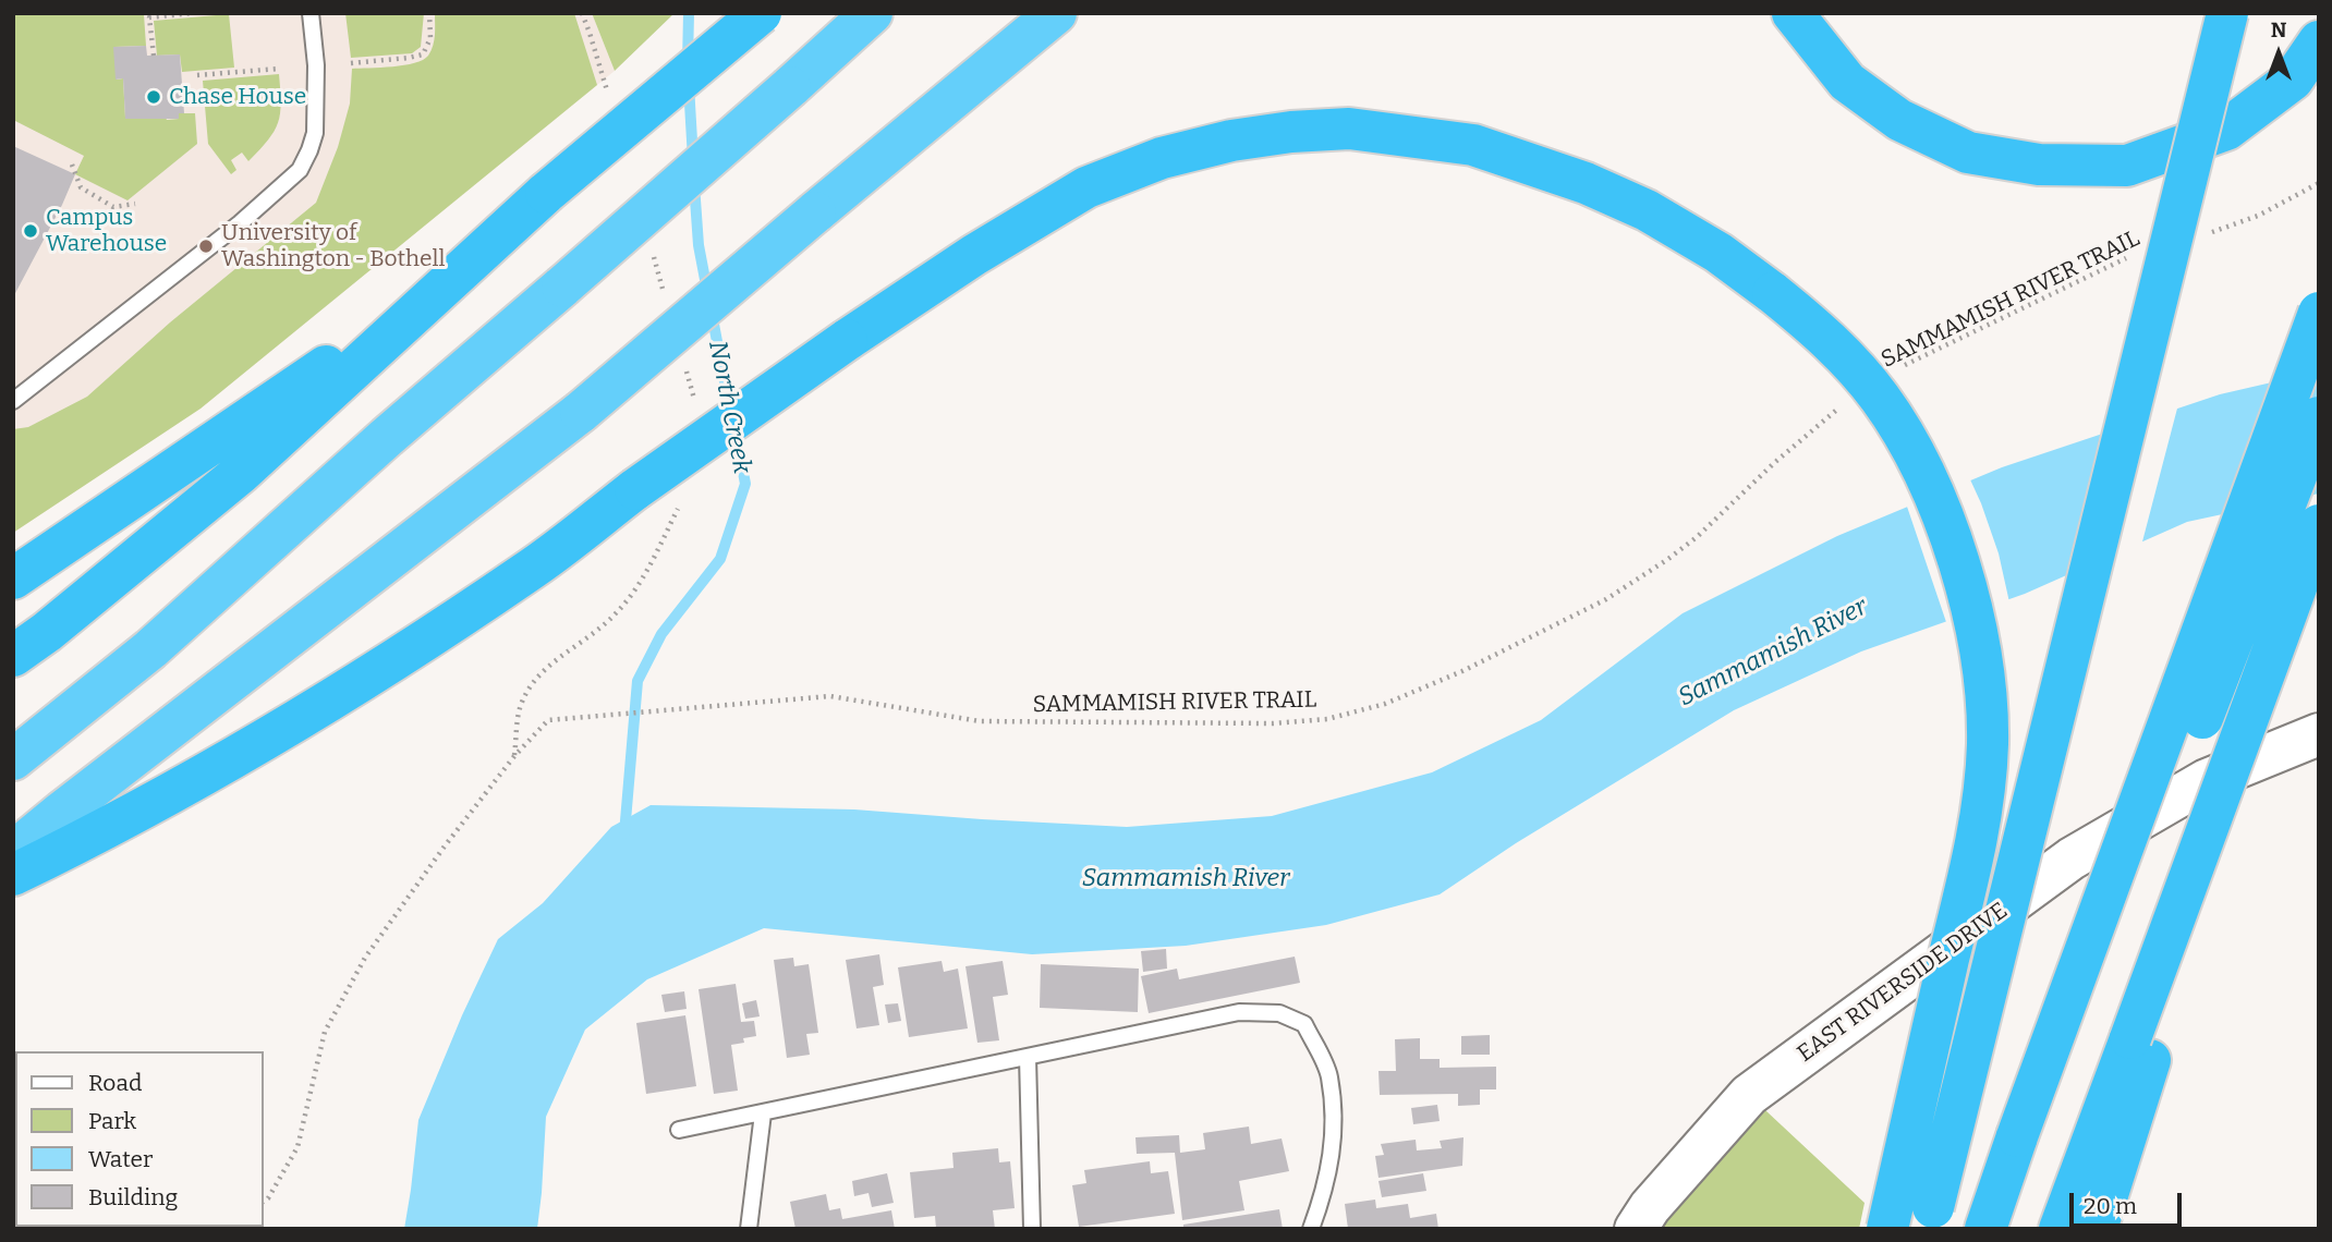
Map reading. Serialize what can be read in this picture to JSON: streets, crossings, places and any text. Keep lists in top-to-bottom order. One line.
{"streets":{"main road":["EAST RIVERSIDE DRIVE"],"path":["SAMMAMISH RIVER TRAIL"]},"water":["North Creek","Sammamish River"],"places":["Chase House","Campus Warehouse","University of Washington - Bothell"],"legend":["Road","Park","Water","Building"],"scale_bar":"20 m","north":"top"}
